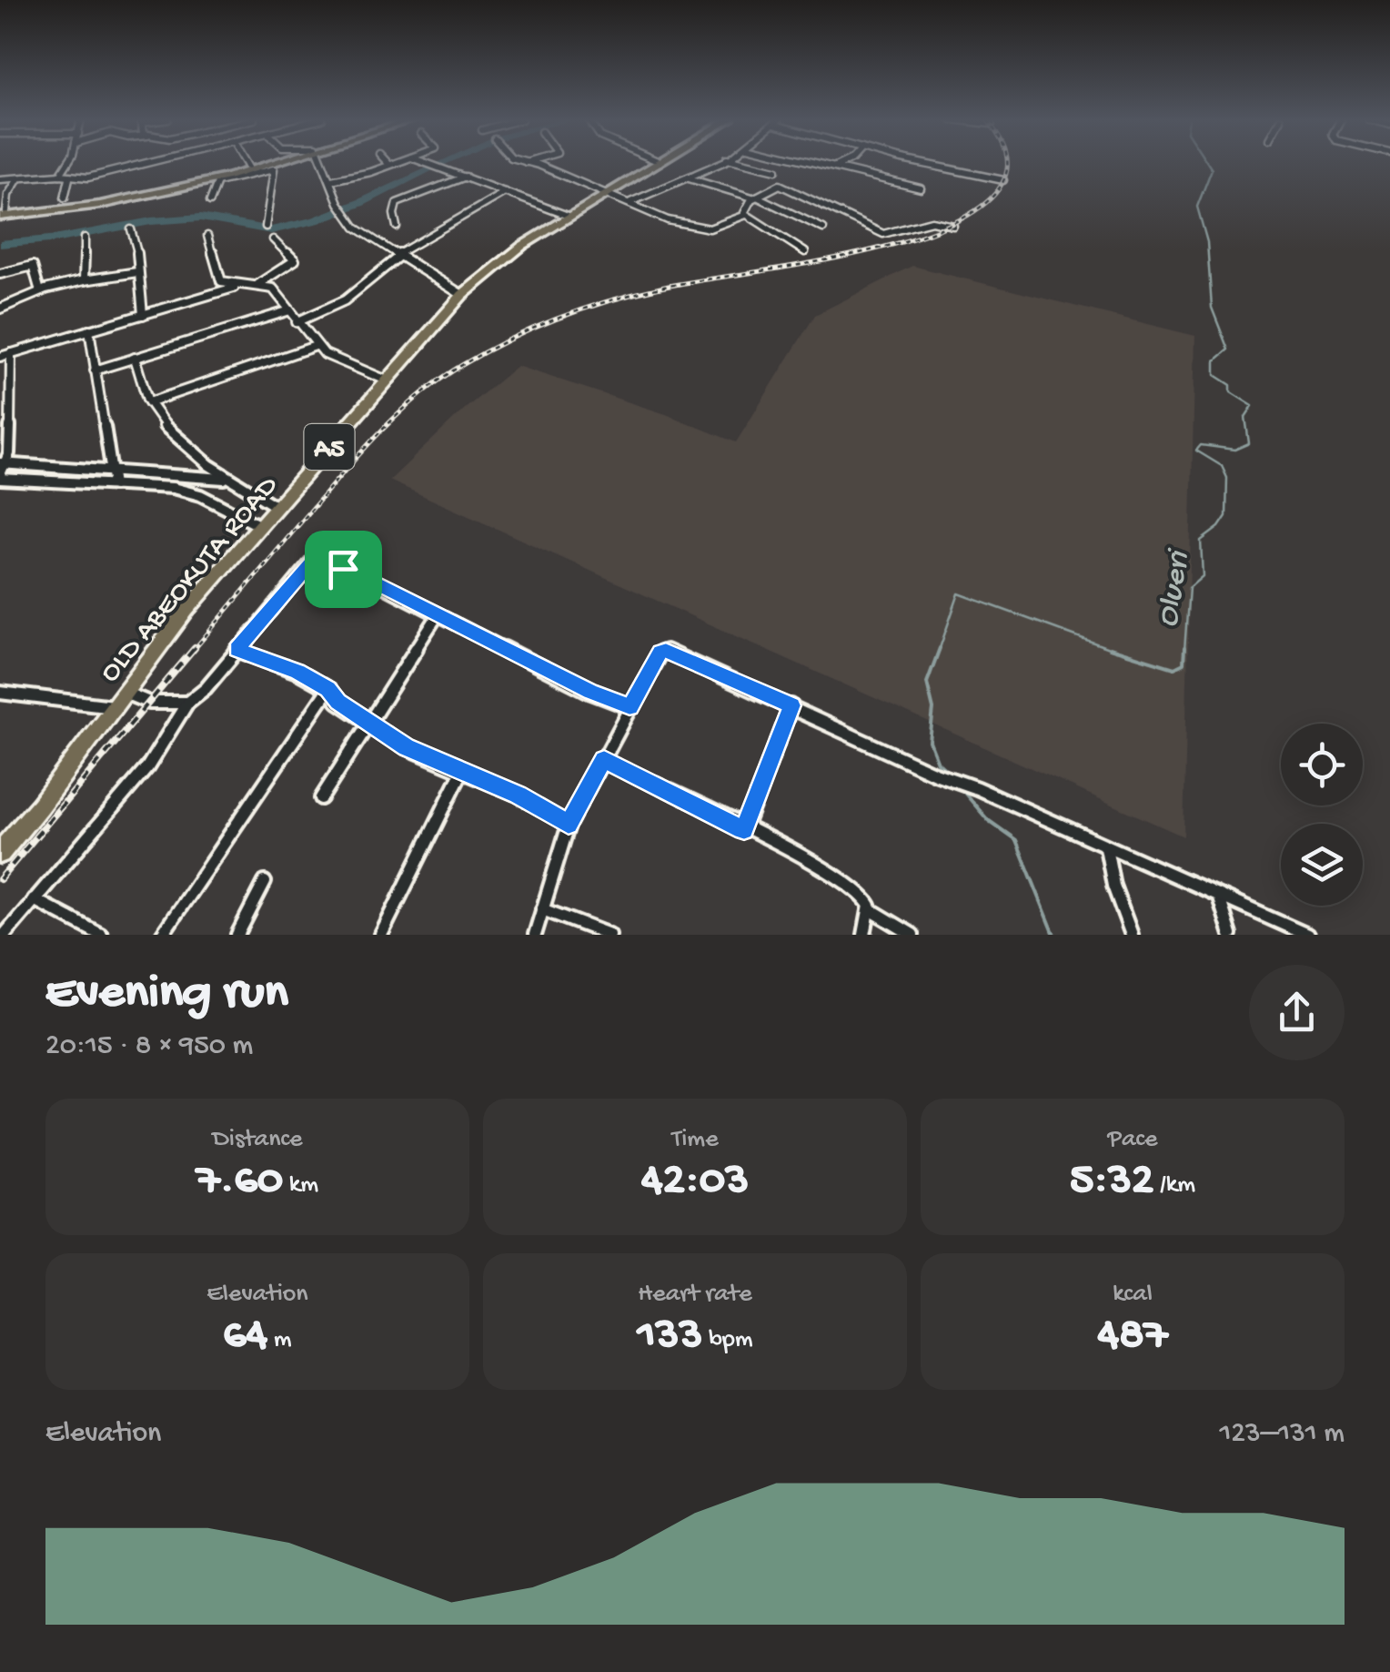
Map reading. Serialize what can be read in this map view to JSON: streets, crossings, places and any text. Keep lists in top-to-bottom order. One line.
{"streets":{"highway":["A5","OLD ABEOKUTA ROAD"]},"water":["Olueri"],"page":{"heading":["Evening run","20:15 · 8 × 950 m"],"stats":[["Distance","7.60 km"],["Time","42:03"],["Pace","5:32 /km"],["Elevation","64 m"],["Heart rate","133 bpm"],["kcal","487"]],"chart":["Elevation","123–131 m"]}}
